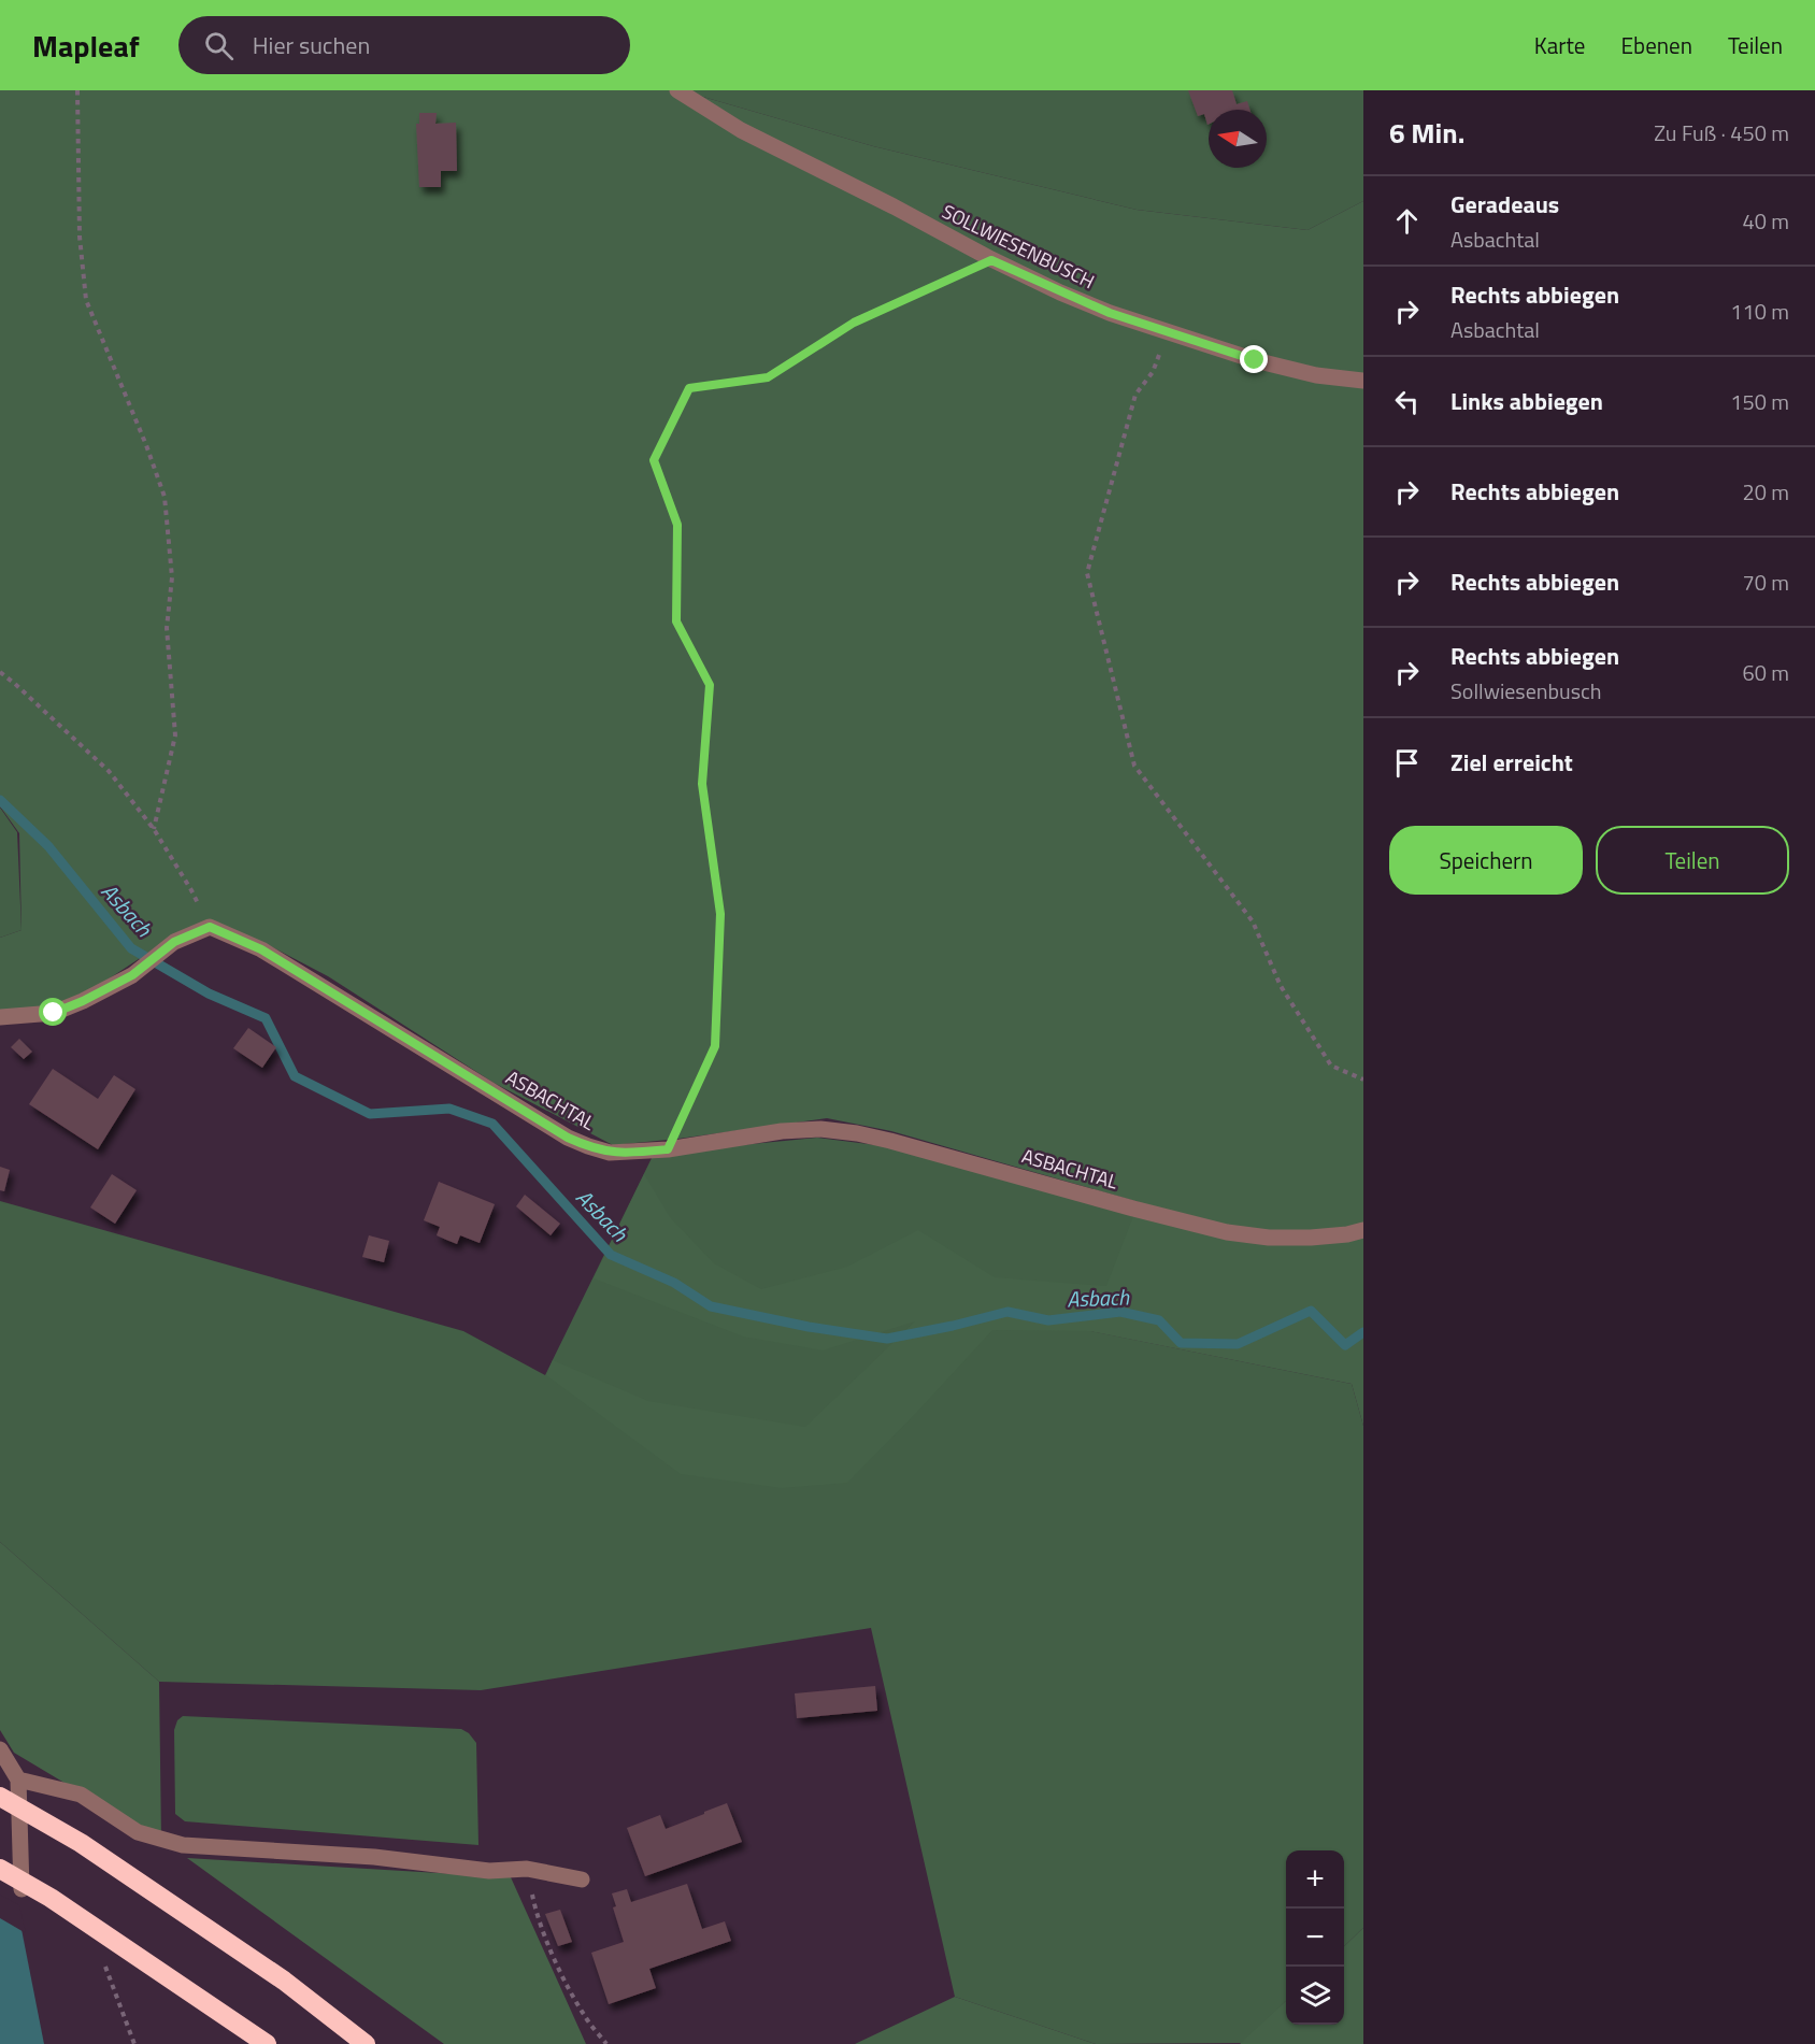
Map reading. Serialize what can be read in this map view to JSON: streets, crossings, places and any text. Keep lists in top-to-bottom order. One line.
{"streets":{"street":["SOLLWIESENBUSCH","ASBACHTAL"]},"water":["Asbach"],"north":"left","page":{"header":"Mapleaf","search":"Hier suchen","nav":["Karte","Ebenen","Teilen"],"heading":["6 Min.","Zu Fuß · 450 m"],"list":[["Geradeaus","Asbachtal","40 m"],["Rechts abbiegen","Asbachtal","110 m"],["Links abbiegen","150 m"],["Rechts abbiegen","20 m"],["Rechts abbiegen","70 m"],["Rechts abbiegen","Sollwiesenbusch","60 m"],"Ziel erreicht"],"buttons":["Speichern","Teilen"],"map_buttons":["+","−"]}}
